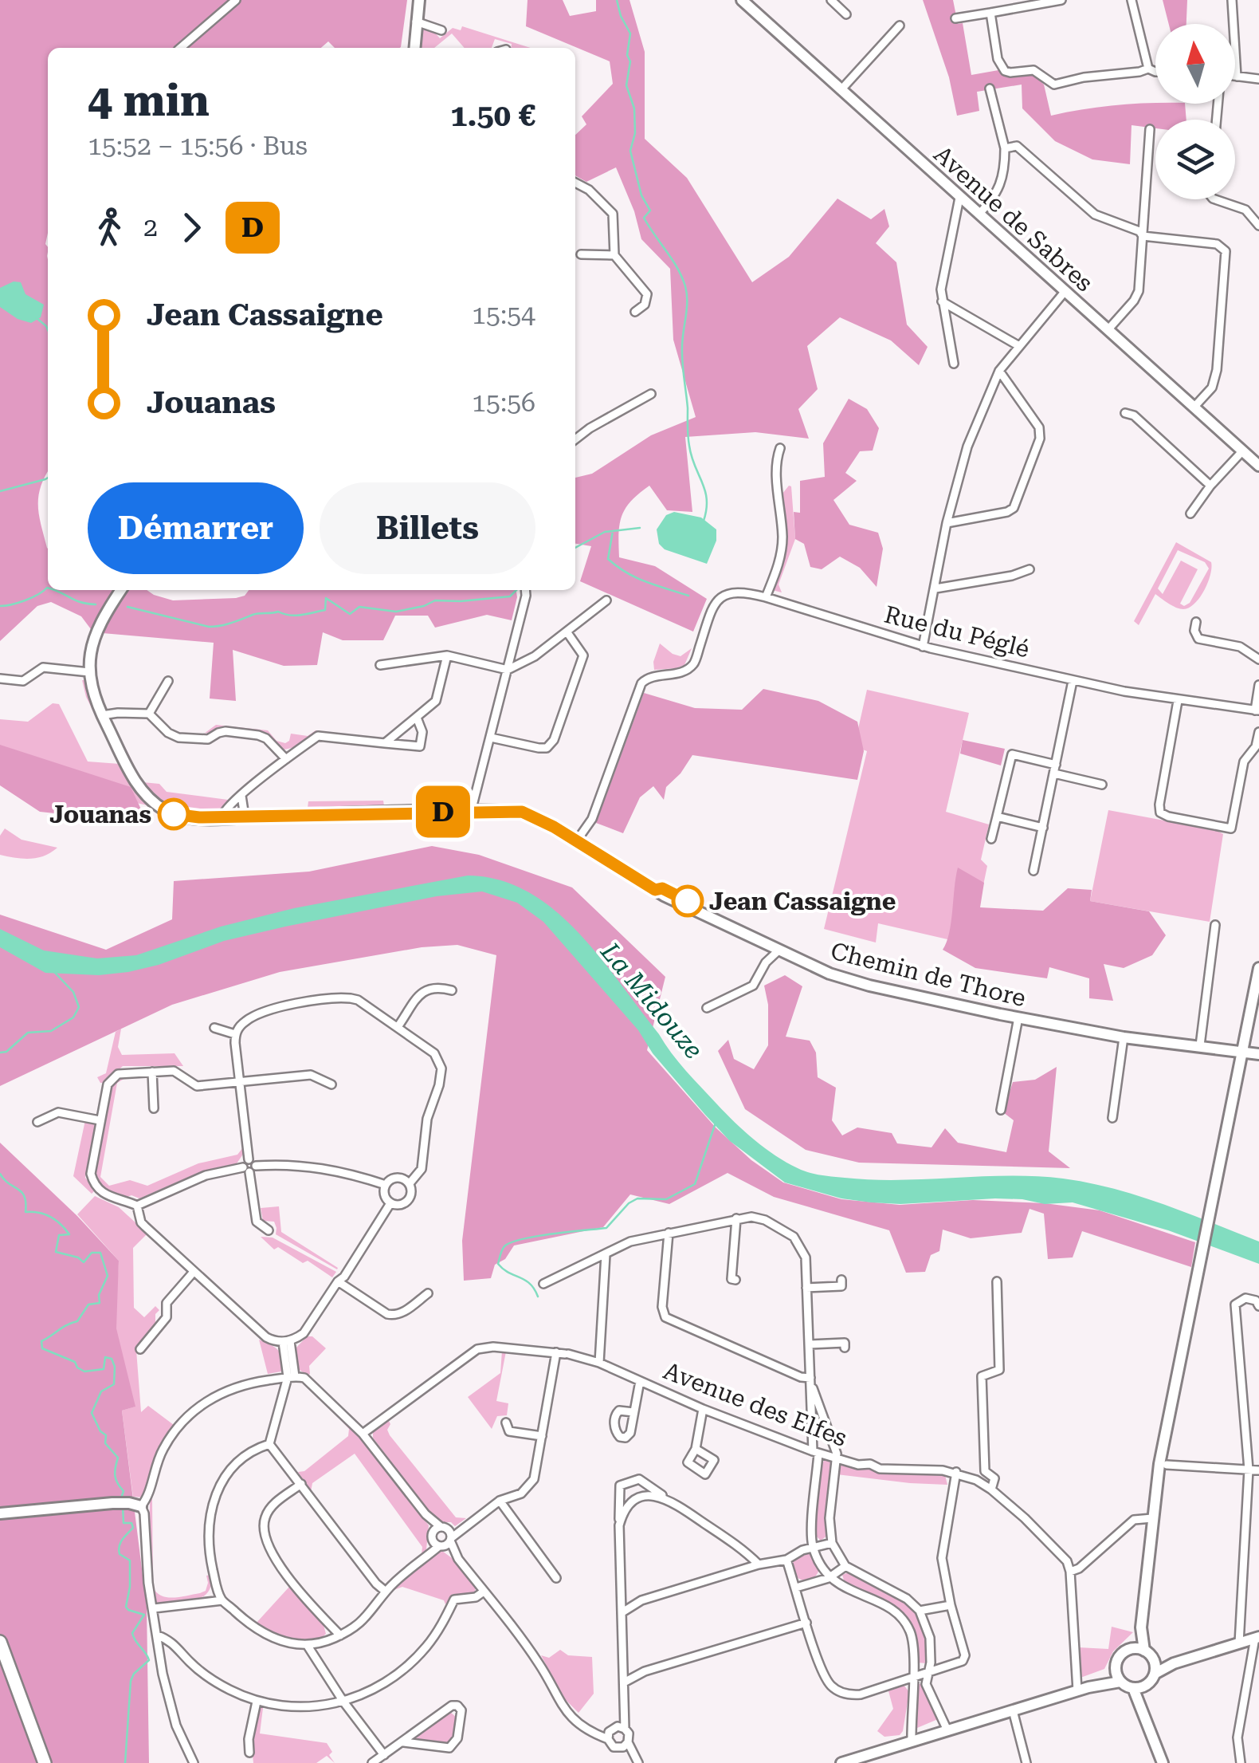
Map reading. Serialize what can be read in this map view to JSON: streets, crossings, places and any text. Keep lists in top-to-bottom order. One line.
{"streets":{"main road":["Avenue de Sabres","Chemin de Thore"],"street":["Rue du Péglé","Avenue des Elfes"]},"crossings":[["Rue du Péglé","Chemin de Thore"]],"water":["La Midouze"],"places":["Jouanas","Jean Cassaigne"],"lines":["bus line D"],"north":"top","page":{"on_map":"D","heading":["4 min","15:52 – 15:56 · Bus","1.50 €"],"legs":["2","D"],"list":[{"name":"Jean Cassaigne","value":"15:54"},{"name":"Jouanas","value":"15:56"}],"buttons":["Démarrer","Billets"]}}
